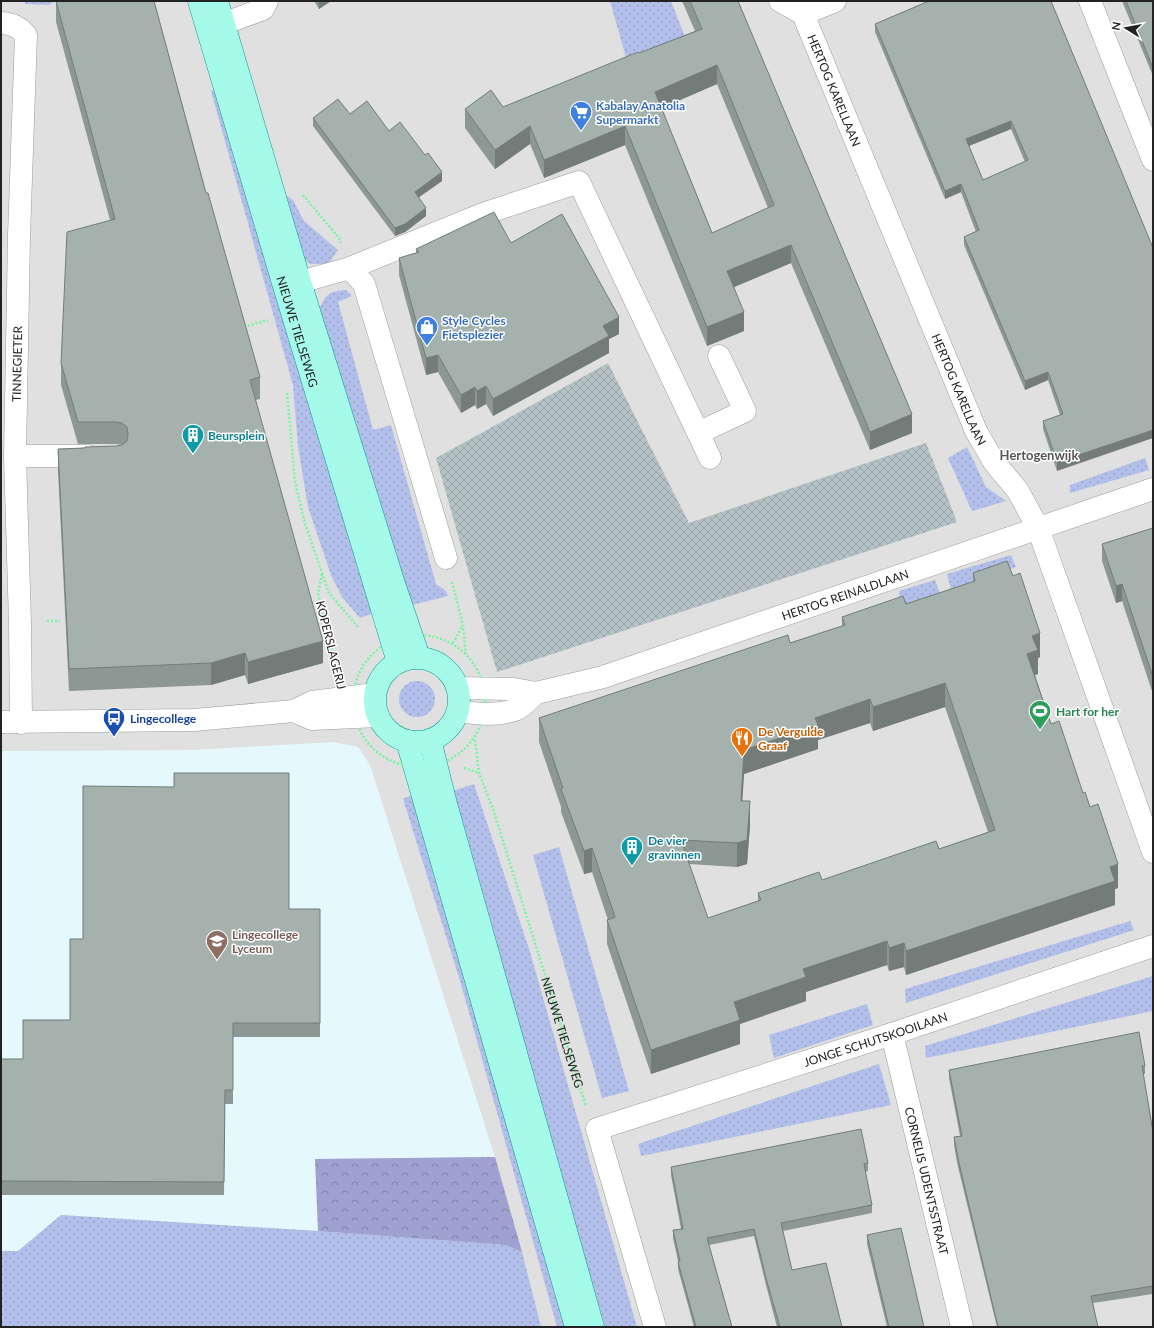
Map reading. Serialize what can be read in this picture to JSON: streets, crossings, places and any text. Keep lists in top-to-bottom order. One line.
{"streets":{"main road":["NIEUWE TIELSEWEG"],"street":["HERTOG KARELLAAN","TINNEGIETER","HERTOG REINALDLAAN","JONGE SCHUTSKOOILAAN","CORNELIS UDENTSSTRAAT"],"path":["KOPERSLAGERIJ"]},"crossings":[["HERTOG KARELLAAN","HERTOG REINALDLAAN"],["NIEUWE TIELSEWEG","HERTOG REINALDLAAN"],["NIEUWE TIELSEWEG","JONGE SCHUTSKOOILAAN"],["JONGE SCHUTSKOOILAAN","CORNELIS UDENTSSTRAAT"]],"districts":["Hertogenwijk"],"places":{"supermarket":["Kabalay Anatolia Supermarkt"],"shop":["Style Cycles Fietsplezier"],"building":["Beursplein","De vier gravinnen"],"sports":["Hart for her"],"bus stop":["Lingecollege"],"restaurant":["De Vergulde Graaf"],"school or university":["Lingecollege Lyceum"]},"north":"left"}
